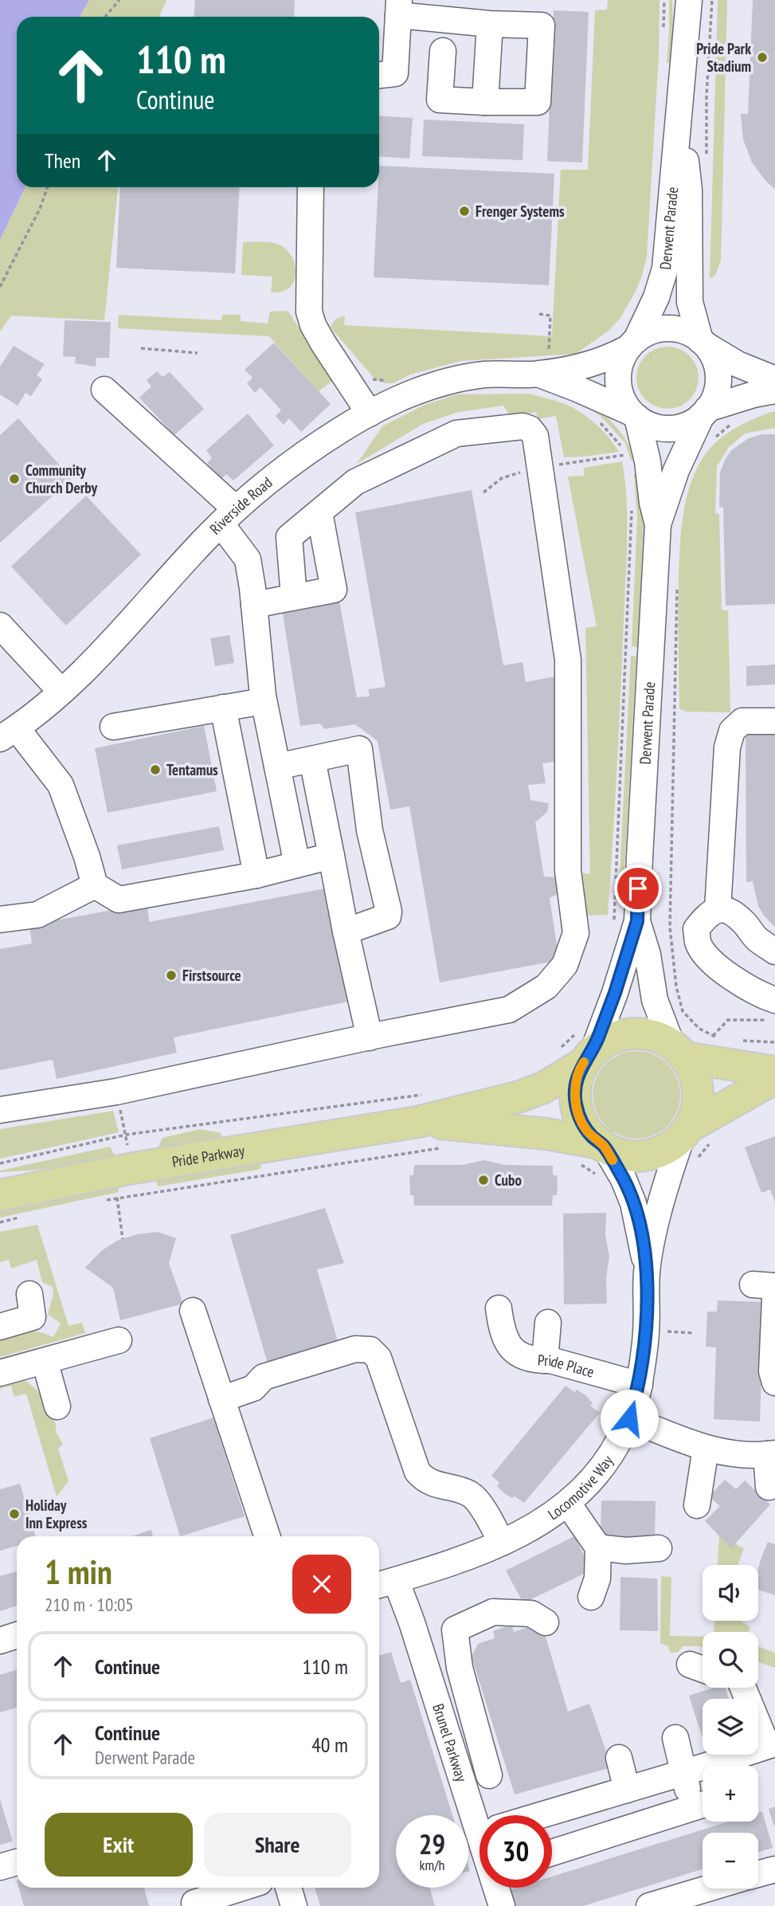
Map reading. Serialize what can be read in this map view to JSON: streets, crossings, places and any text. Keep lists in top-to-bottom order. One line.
{"streets":{"main road":["Pride Parkway"],"street":["Derwent Parade","Riverside Road","Pride Place","Locomotive Way","Brunel Parkway"]},"crossings":[["Derwent Parade","Riverside Road"],["Derwent Parade","Pride Parkway"],["Derwent Parade","Locomotive Way"],["Pride Parkway","Locomotive Way"],["Pride Place","Locomotive Way"],["Locomotive Way","Brunel Parkway"]],"places":["Pride Park Stadium","Frenger Systems","Community Church Derby","Tentamus","Firstsource","Cubo","Holiday Inn Express"],"page":{"turn":["110 m","Continue"],"then":"Then","heading":["1 min","210 m · 10:05"],"map_buttons":["+","−"],"list":[{"name":"Continue","value":"110 m"},{"name":"Continue","note":"Derwent Parade","value":"40 m"}],"buttons":["Exit","Share"],"speed":"29 km/h","limit":"30"}}
